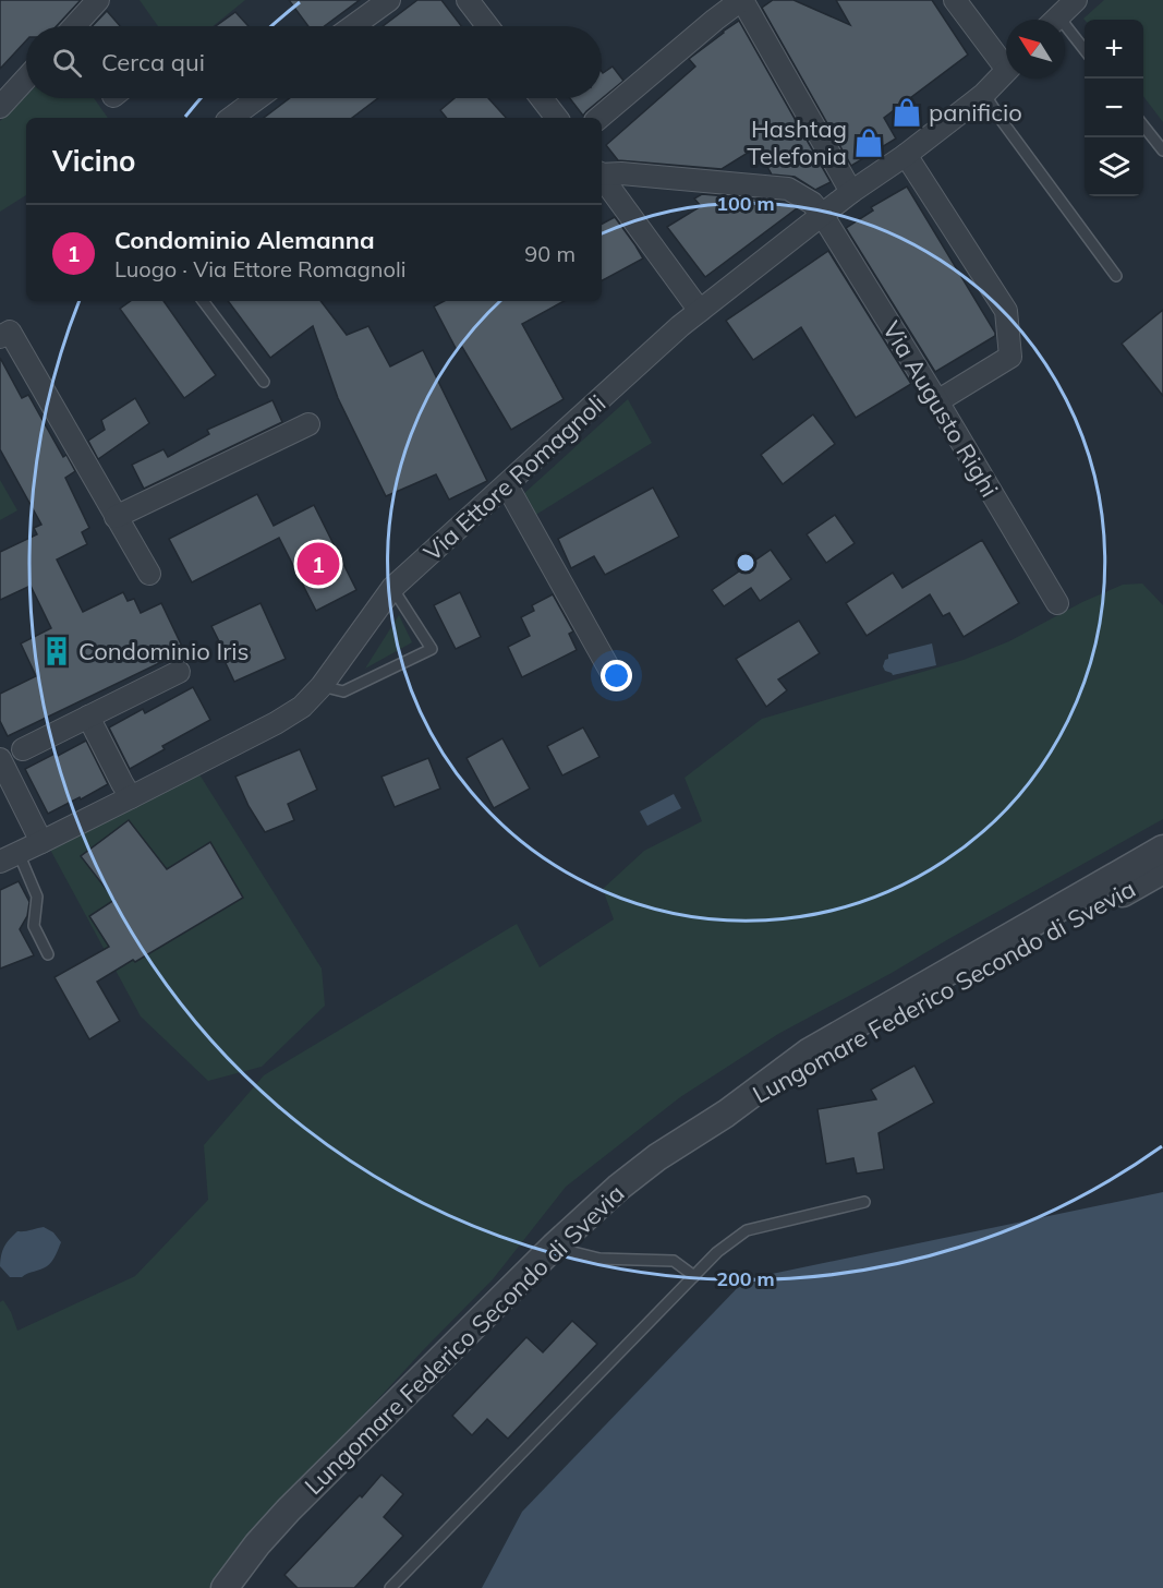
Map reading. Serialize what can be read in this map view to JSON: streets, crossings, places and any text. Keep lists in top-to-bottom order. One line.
{"streets":{"street":["Via Augusto Righi","Via Ettore Romagnoli","Lungomare Federico Secondo di Svevia"]},"crossings":[["Via Augusto Righi","Via Ettore Romagnoli"]],"places":{"shop":["panificio","Hashtag Telefonia"],"building":["Condominio Iris"]},"north":"top left","page":{"map_buttons":["+","−"],"search":"Cerca qui","heading":"Vicino","list":[{"mark":"1","name":"Condominio Alemanna","note":"Luogo · Via Ettore Romagnoli","value":"90 m"}],"pins":"1"},"rings":["100 m","200 m"]}
